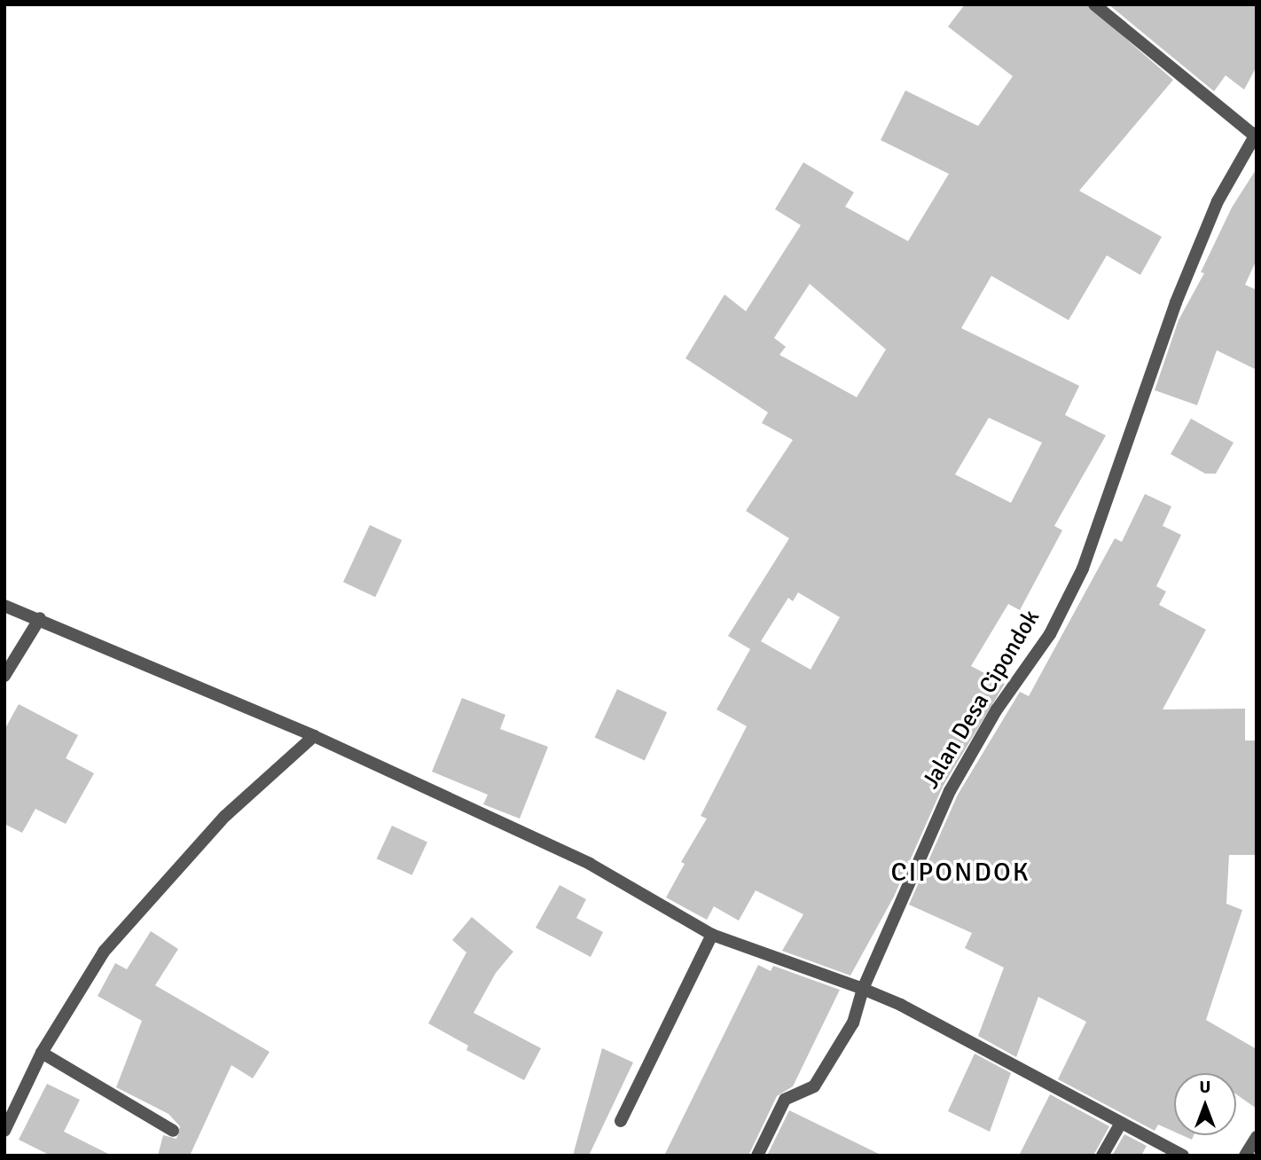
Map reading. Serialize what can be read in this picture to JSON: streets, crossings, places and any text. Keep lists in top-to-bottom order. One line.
{"streets":{"street":["Jalan Desa Cipondok"]},"districts":["CIPONDOK"],"north":"top"}
